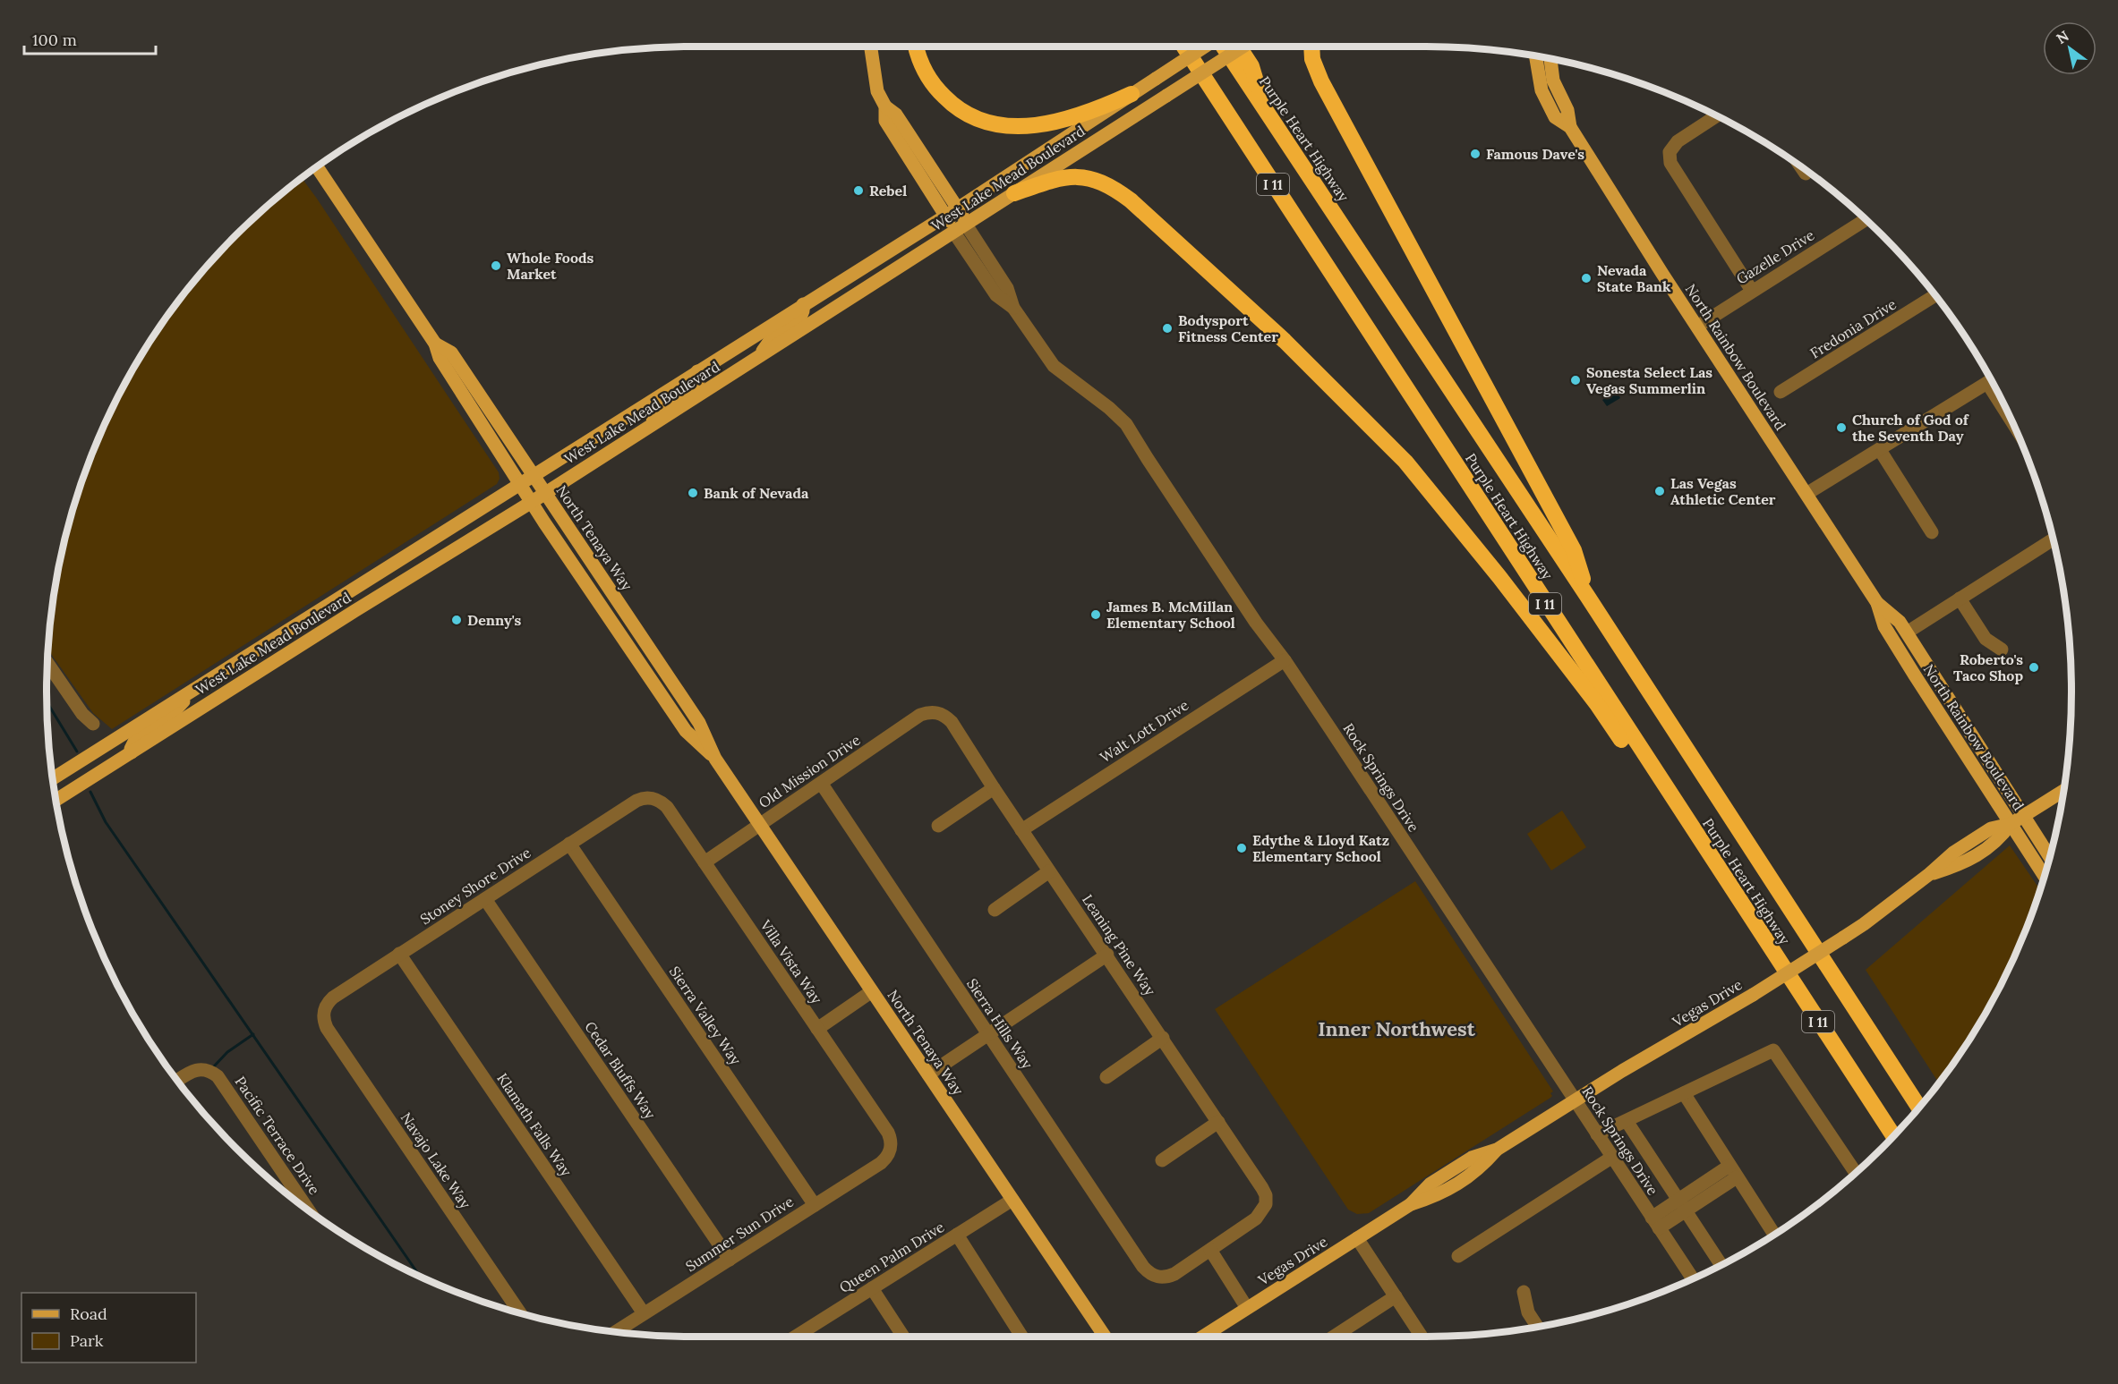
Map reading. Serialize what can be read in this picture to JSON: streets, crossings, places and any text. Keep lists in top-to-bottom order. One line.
{"streets":{"highway":["Purple Heart Highway","I 11"],"main road":["West Lake Mead Boulevard","North Rainbow Boulevard","North Tenaya Way","Rock Springs Drive","Vegas Drive"],"street":["Gazelle Drive","Fredonia Drive","Walt Lott Drive","Old Mission Drive","Stoney Shore Drive","Leaning Pine Way","Villa Vista Way","Sierra Valley Way","Sierra Hills Way","Cedar Bluffs Way","Klamath Falls Way","Pacific Terrace Drive","Navajo Lake Way","Summer Sun Drive","Queen Palm Drive"]},"crossings":[["West Lake Mead Boulevard","North Tenaya Way"],["West Lake Mead Boulevard","Rock Springs Drive"],["Gazelle Drive","North Rainbow Boulevard"],["North Rainbow Boulevard","Vegas Drive"],["North Tenaya Way","Old Mission Drive"],["North Tenaya Way","Queen Palm Drive"],["Walt Lott Drive","Rock Springs Drive"],["Walt Lott Drive","Leaning Pine Way"],["Old Mission Drive","Leaning Pine Way"],["Old Mission Drive","Villa Vista Way"],["Old Mission Drive","Sierra Hills Way"],["Rock Springs Drive","Vegas Drive"],["Stoney Shore Drive","Villa Vista Way"],["Stoney Shore Drive","Sierra Valley Way"],["Stoney Shore Drive","Cedar Bluffs Way"],["Stoney Shore Drive","Klamath Falls Way"],["Stoney Shore Drive","Navajo Lake Way"],["Leaning Pine Way","Sierra Hills Way"],["Villa Vista Way","Summer Sun Drive"],["Sierra Valley Way","Summer Sun Drive"],["Cedar Bluffs Way","Summer Sun Drive"],["Klamath Falls Way","Summer Sun Drive"]],"districts":["Inner Northwest"],"places":["Famous Dave's","Rebel","Whole Foods Market","Nevada State Bank","Bodysport Fitness Center","Sonesta Select Las Vegas Summerlin","Church of God of the Seventh Day","Las Vegas Athletic Center","Bank of Nevada","James B. McMillan Elementary School","Denny's","Roberto's Taco Shop","Edythe & Lloyd Katz Elementary School"],"legend":["Road","Park"],"scale_bar":"100 m","north":"top left"}
